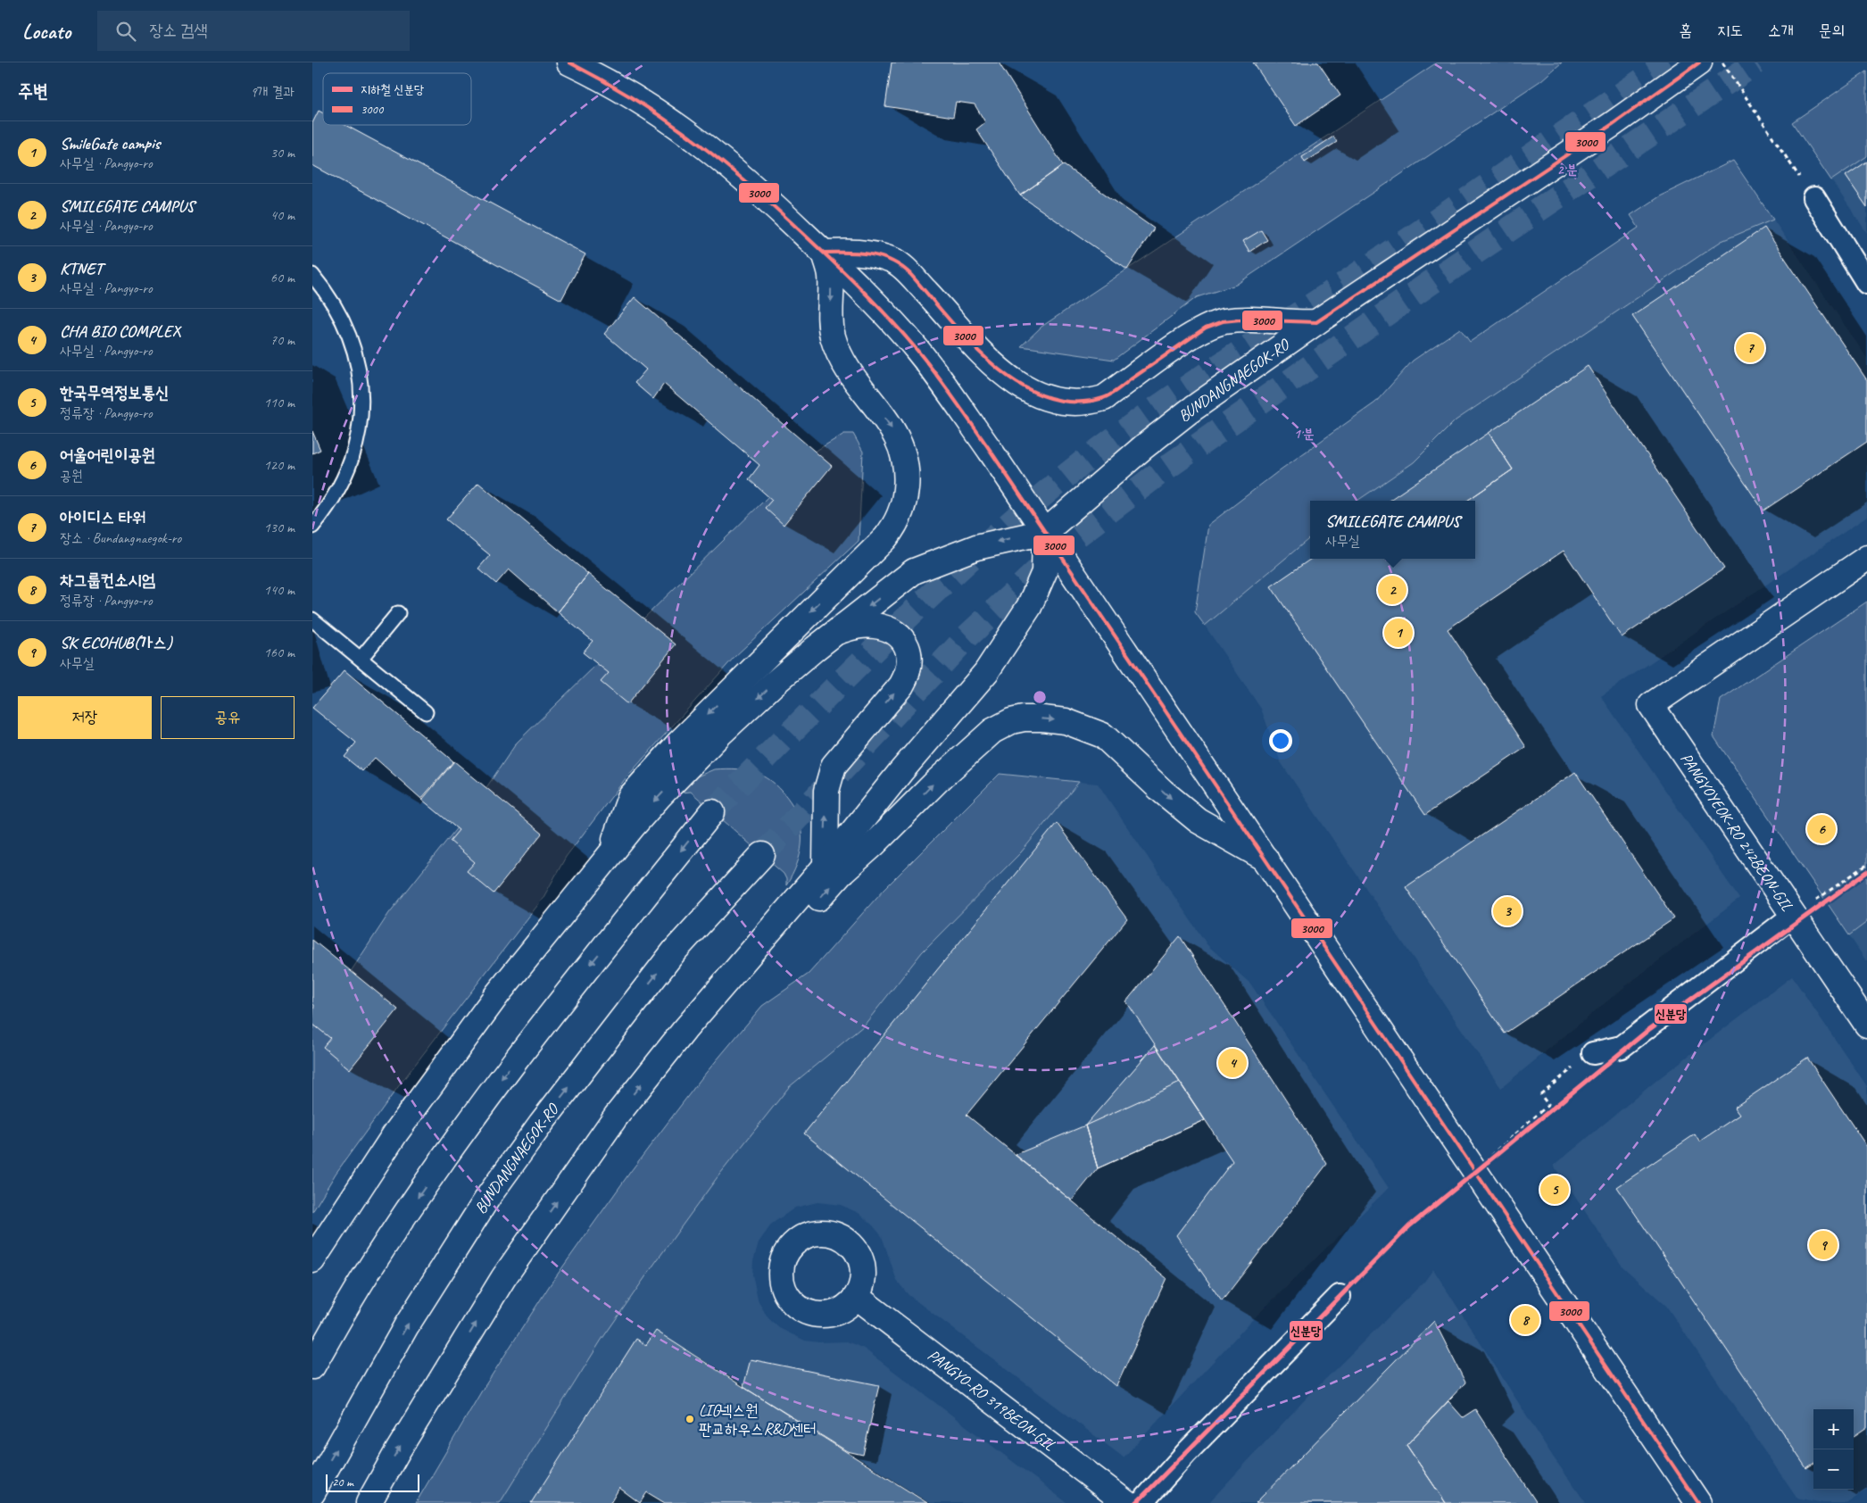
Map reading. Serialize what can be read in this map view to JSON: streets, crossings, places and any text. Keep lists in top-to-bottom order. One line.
{"streets":{"main road":["BUNDANGNAEGOK-RO","PANGYOYEOK-RO 242BEON-GIL","PANGYO-RO 319BEON-GIL"]},"places":["LIG넥스원 판교하우스R&D센터"],"lines":["transit line 3000","metro line 신분당"],"legend":["지하철 신분당","3000"],"scale_bar":"20 m","page":{"header":"Locato","search":"장소 검색","nav":["홈","지도","소개","문의"],"heading":["주변","9개 결과"],"list":[{"mark":"1","name":"SmileGate campis","note":"사무실 · Pangyo-ro","value":"30 m"},{"mark":"2","name":"SMILEGATE CAMPUS","note":"사무실 · Pangyo-ro","value":"40 m"},{"mark":"3","name":"KTNET","note":"사무실 · Pangyo-ro","value":"60 m"},{"mark":"4","name":"CHA BIO COMPLEX","note":"사무실 · Pangyo-ro","value":"70 m"},{"mark":"5","name":"한국무역정보통신","note":"정류장 · Pangyo-ro","value":"110 m"},{"mark":"6","name":"어울어린이공원","note":"공원","value":"120 m"},{"mark":"7","name":"아이디스 타워","note":"장소 · Bundangnaegok-ro","value":"130 m"},{"mark":"8","name":"차그룹컨소시엄","note":"정류장 · Pangyo-ro","value":"140 m"},{"mark":"9","name":"SK ECOHUB(가스)","note":"사무실","value":"160 m"}],"pins":["7","2","1","6","3","4","5","9","8"],"popup":["SMILEGATE CAMPUS","사무실"],"buttons":["저장","공유"],"map_buttons":["+","−"],"scale":"20 m"},"rings":["2 분","1 분"]}
